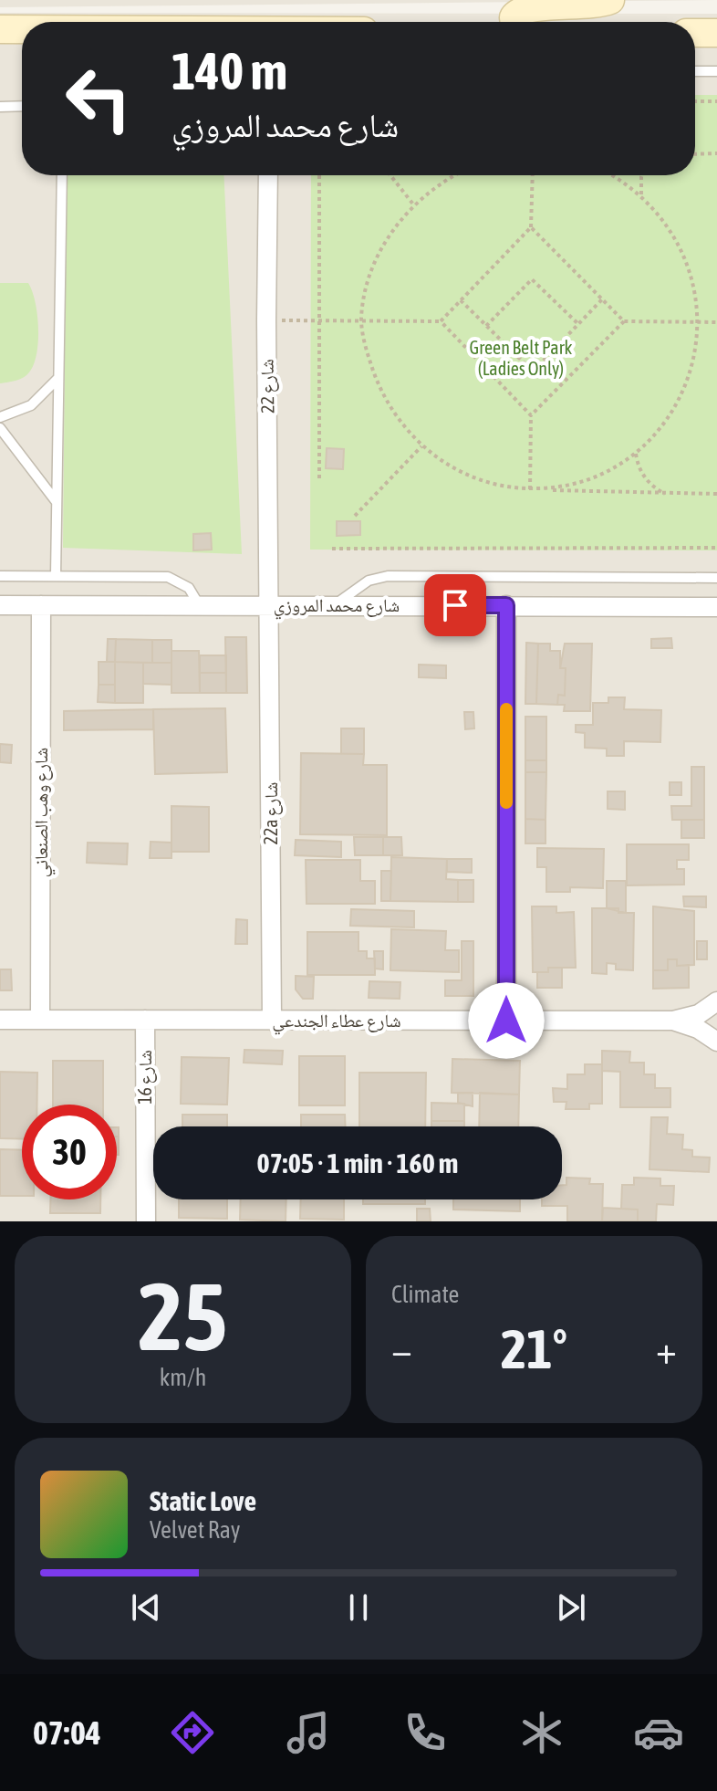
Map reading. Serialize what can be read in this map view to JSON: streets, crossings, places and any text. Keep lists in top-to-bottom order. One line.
{"streets":{"street":["شارع 22","شارع محمد المروزي","شارع وهب الصنعاني","22a شارع","شارع عطاء الجندعي","شارع 16"]},"crossings":[["شارع 22","شارع محمد المروزي"],["شارع 22","22a شارع"],["شارع محمد المروزي","شارع وهب الصنعاني"],["شارع محمد المروزي","22a شارع"],["شارع وهب الصنعاني","شارع عطاء الجندعي"],["22a شارع","شارع عطاء الجندعي"],["شارع عطاء الجندعي","شارع 16"]],"parks":["Green Belt Park (Ladies Only)"],"page":{"turn":["140 m","شارع محمد المروزي"],"limit":"30","trip":"07:05 · 1 min · 160 m","tile":[["25","km/h"],"Climate"],"heat":["−","21°","+"],"song":["Static Love","Velvet Ray"],"tabs":"07:04"}}
